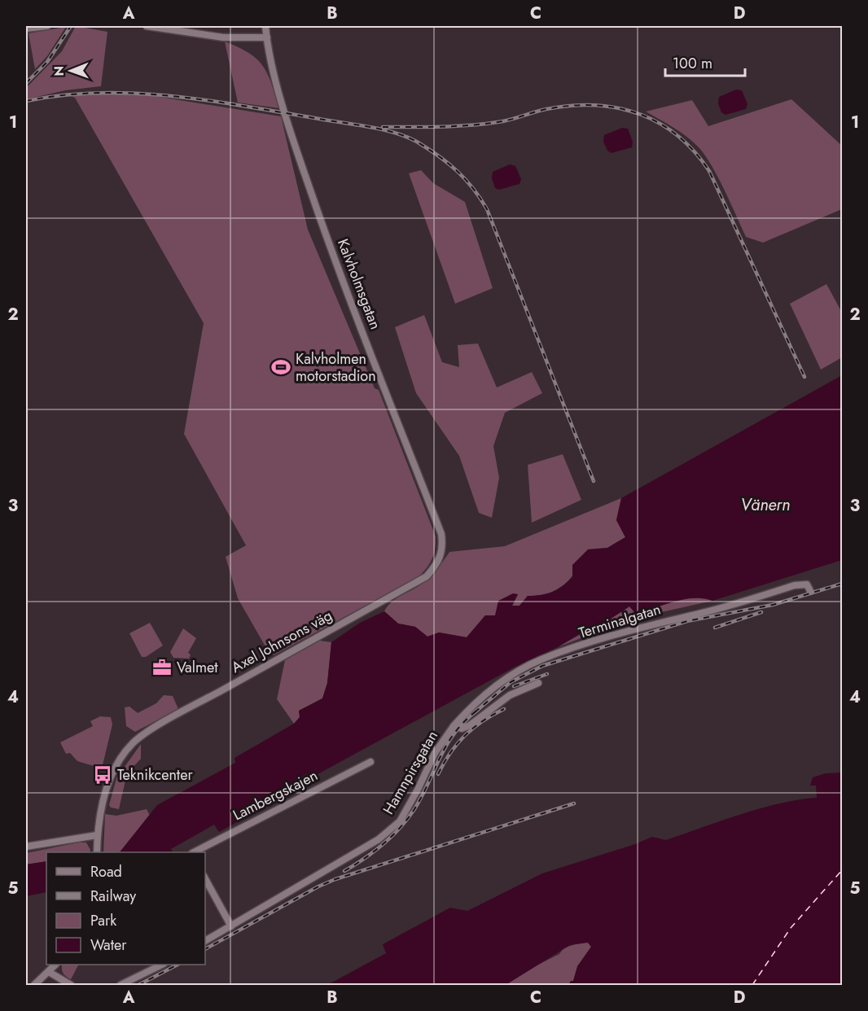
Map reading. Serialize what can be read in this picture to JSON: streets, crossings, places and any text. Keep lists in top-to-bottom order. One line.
{"streets":{"street":["Kalvholmsgatan","Terminalgatan","Axel Johnsons väg","Hamnpirsgatan","Lambergskajen"]},"crossings":[["Kalvholmsgatan","Axel Johnsons väg"],["Terminalgatan","Hamnpirsgatan"]],"water":["Vänern"],"places":{"sports":["Kalvholmen motorstadion"],"office":["Valmet"],"bus stop":["Teknikcenter"]},"legend":["Road","Railway","Park","Water"],"scale_bar":"100 m","north":"left","grid":{"columns":["A","B","C","D"],"rows":["1","2","3","4","5"]}}
